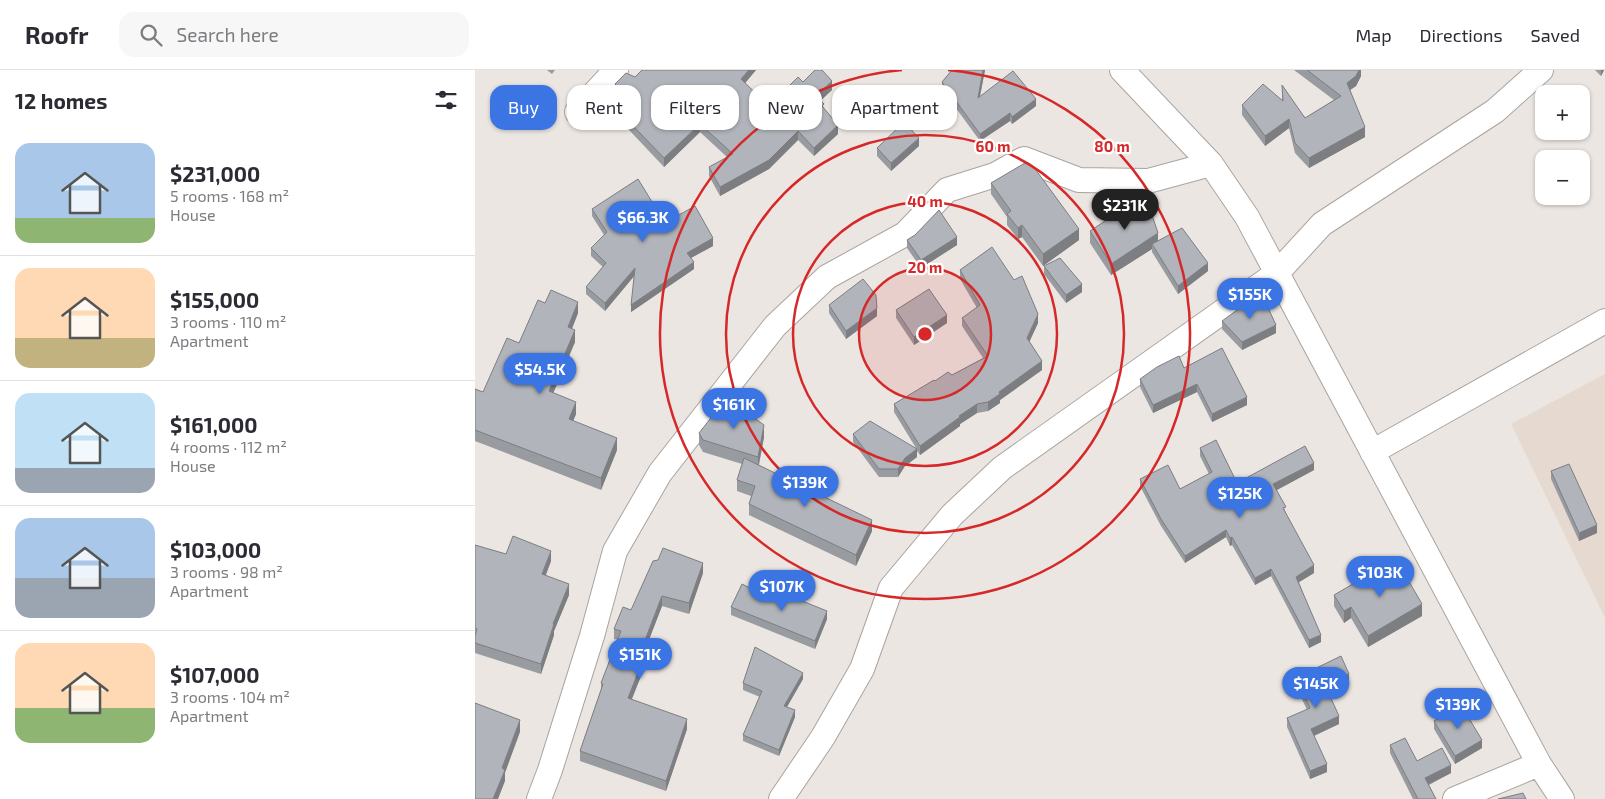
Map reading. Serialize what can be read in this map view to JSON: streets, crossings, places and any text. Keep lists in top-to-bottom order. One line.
{"page":{"header":"Roofr","search":"Search here","nav":["Map","Directions","Saved"],"heading":"12 homes","map_buttons":["+","−"],"chip":["Buy","Rent","Filters","New","Apartment"],"list":[{"name":"$231,000","note":"5 rooms · 168 m² · House"},{"name":"$155,000","note":"3 rooms · 110 m² · Apartment"},{"name":"$161,000","note":"4 rooms · 112 m² · House"},{"name":"$103,000","note":"3 rooms · 98 m² · Apartment"},{"name":"$107,000","note":"3 rooms · 104 m² · Apartment"}],"price":["$231K","$66.3K","$155K","$54.5K","$161K","$139K","$125K","$103K","$107K","$151K","$145K","$139K"]},"rings":["80 m","60 m","40 m","20 m"]}
